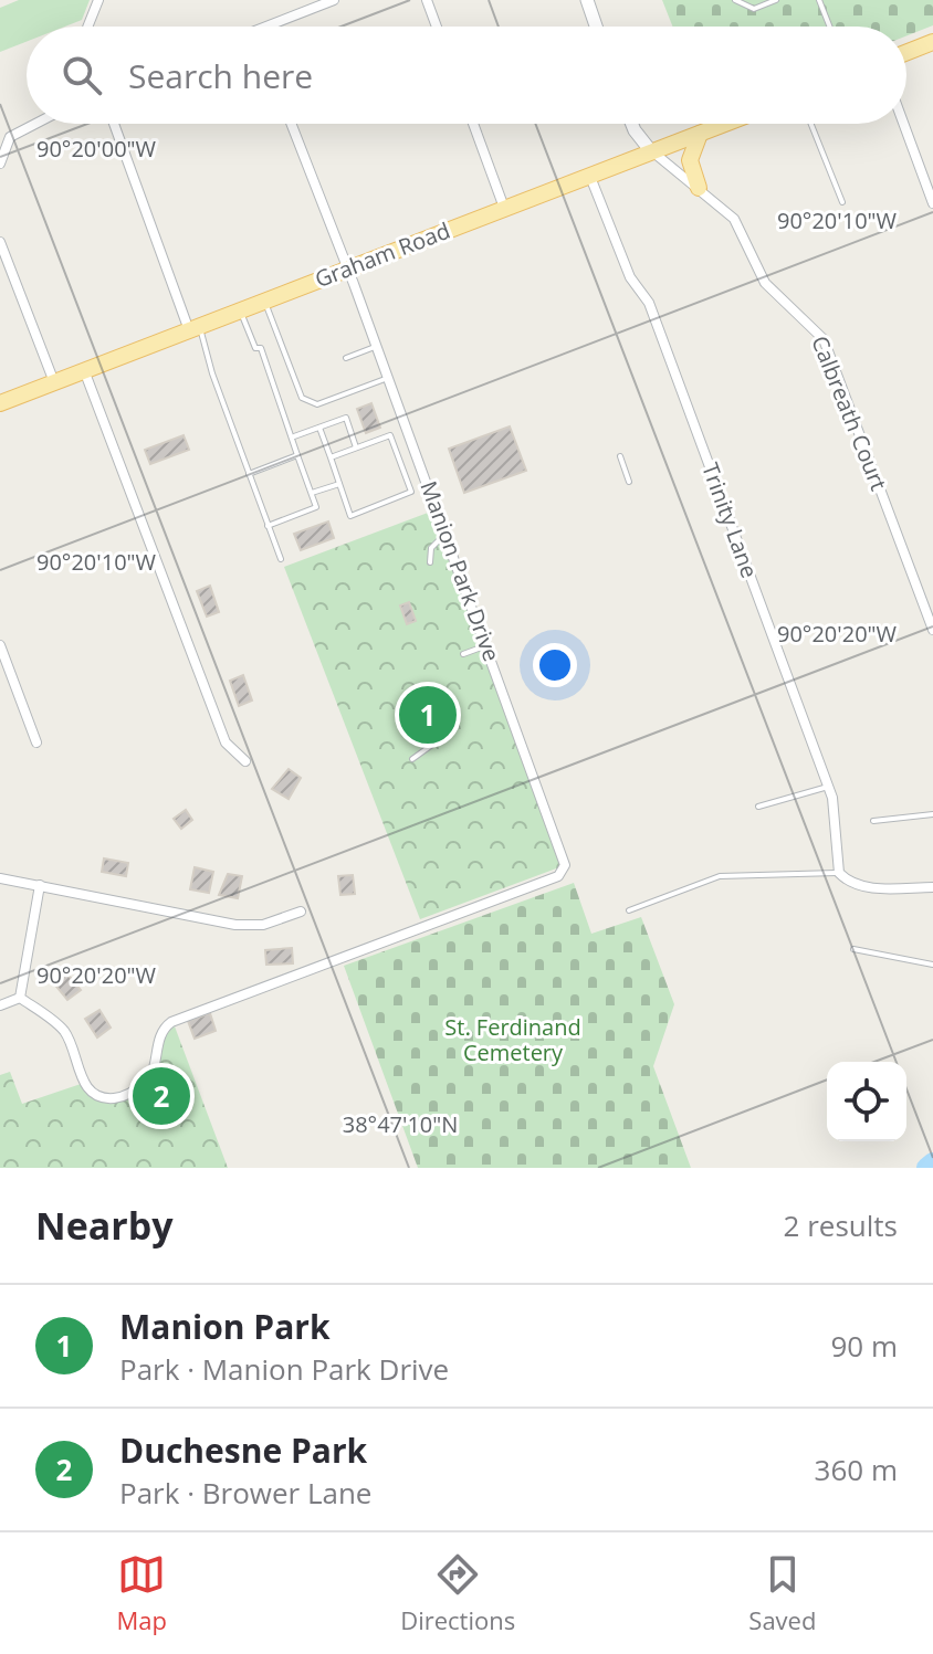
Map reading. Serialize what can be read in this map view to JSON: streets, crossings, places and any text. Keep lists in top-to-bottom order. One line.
{"streets":{"main road":["Graham Road"],"street":["Calbreath Court","Trinity Lane","Manion Park Drive"]},"crossings":[["Graham Road","Calbreath Court"],["Graham Road","Trinity Lane"],["Graham Road","Manion Park Drive"]],"parks":["St. Ferdinand Cemetery"],"page":{"search":"Search here","pins":["1","2"],"heading":["Nearby","2 results"],"list":[{"mark":"1","name":"Manion Park","note":"Park · Manion Park Drive","value":"90 m"},{"mark":"2","name":"Duchesne Park","note":"Park · Brower Lane","value":"360 m"}],"nav":["Map","Directions","Saved"]},"coordinates":["90°20'00\"W","90°20'10\"W","90°20'20\"W","38°47'10\"N"]}
